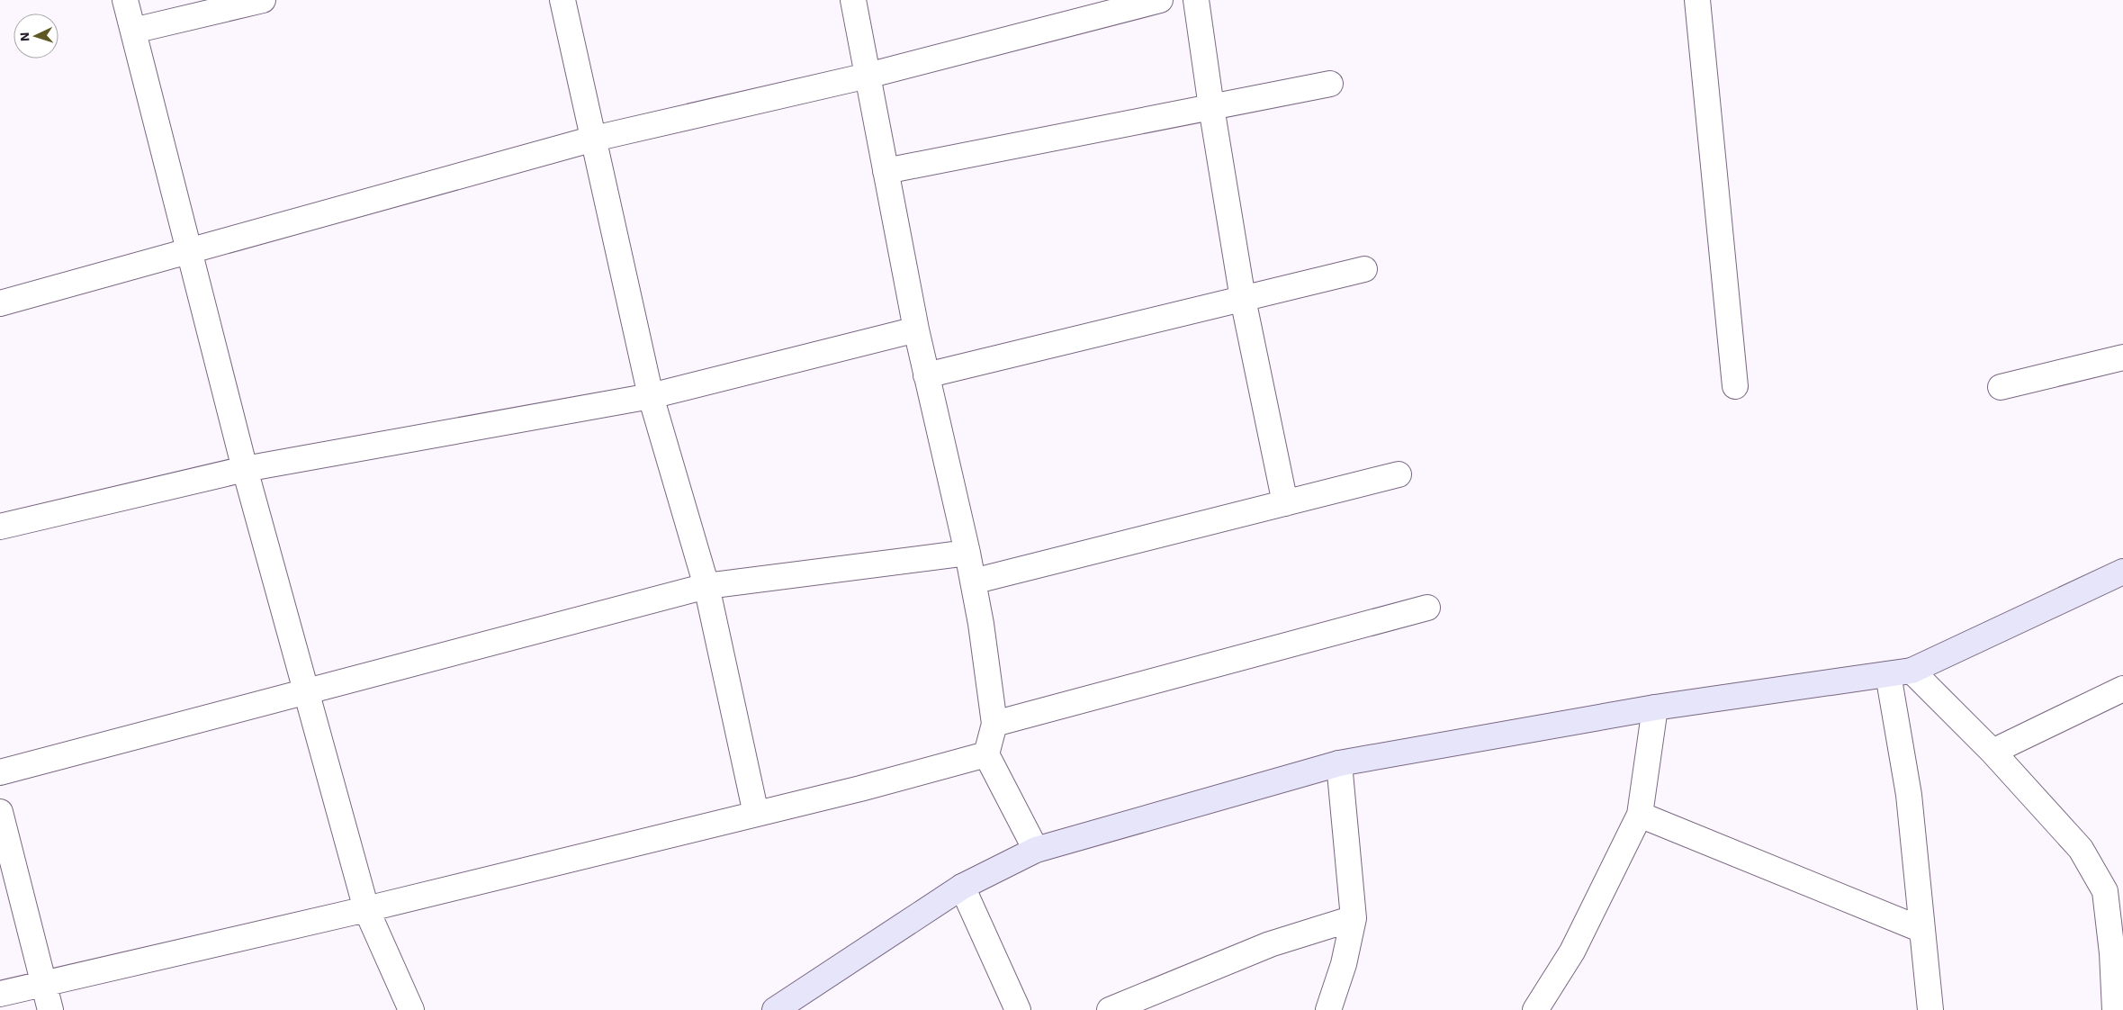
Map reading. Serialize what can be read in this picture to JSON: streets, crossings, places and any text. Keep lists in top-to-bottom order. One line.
{"north":"left"}
